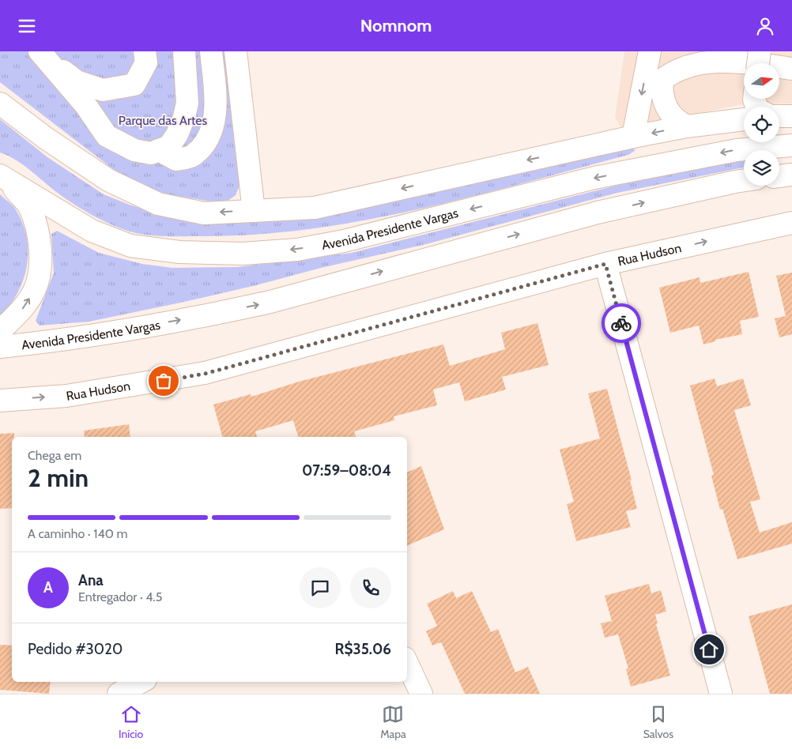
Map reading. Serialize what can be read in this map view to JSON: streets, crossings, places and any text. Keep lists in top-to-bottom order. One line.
{"streets":{"main road":["Avenida Presidente Vargas","Rua Hudson"]},"parks":["Parque das Artes"],"north":"right","page":{"header":"Nomnom","heading":["2 min","Chega em","07:59–08:04"],"panel":["Ana","Entregador · 4.5","Pedido #3020","R$35.06"],"bar":"A caminho · 140 m","round":"A","tabs":["Início","Mapa","Salvos"]}}
